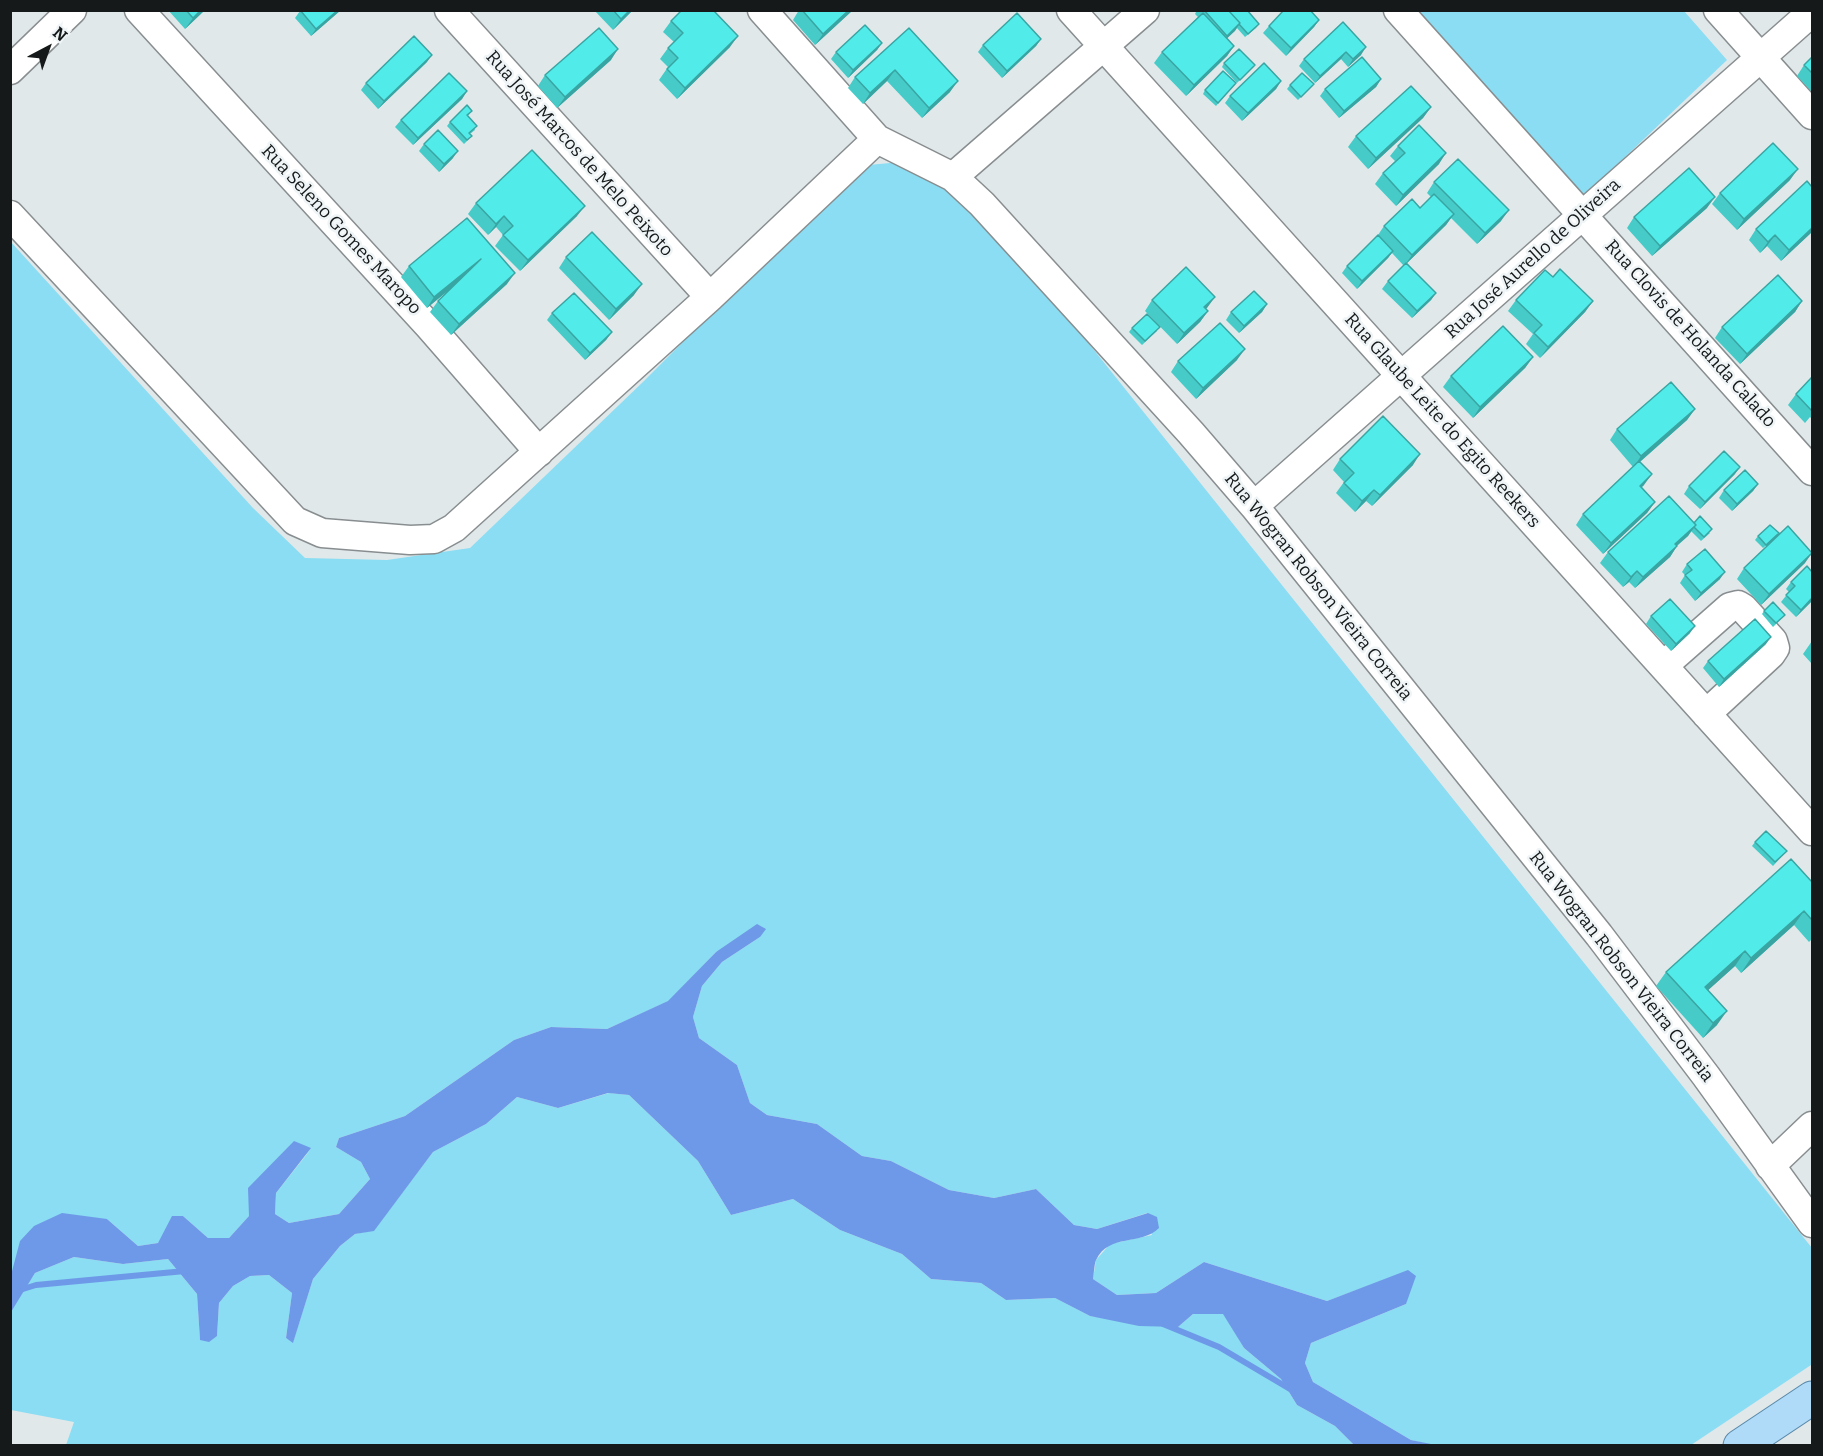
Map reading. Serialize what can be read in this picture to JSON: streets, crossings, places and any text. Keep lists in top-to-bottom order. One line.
{"streets":{"street":["Rua José Marcos de Melo Peixoto","Rua Seleno Gomes Maropo","Rua José Aurello de Oliveira","Rua Clovis de Holanda Calado","Rua Glaube Leite do Egito Reekers","Rua Wogran Robson Vieira Correia"]},"crossings":[["Rua José Aurello de Oliveira","Rua Clovis de Holanda Calado"],["Rua José Aurello de Oliveira","Rua Glaube Leite do Egito Reekers"],["Rua José Aurello de Oliveira","Rua Wogran Robson Vieira Correia"]],"north":"top right"}
